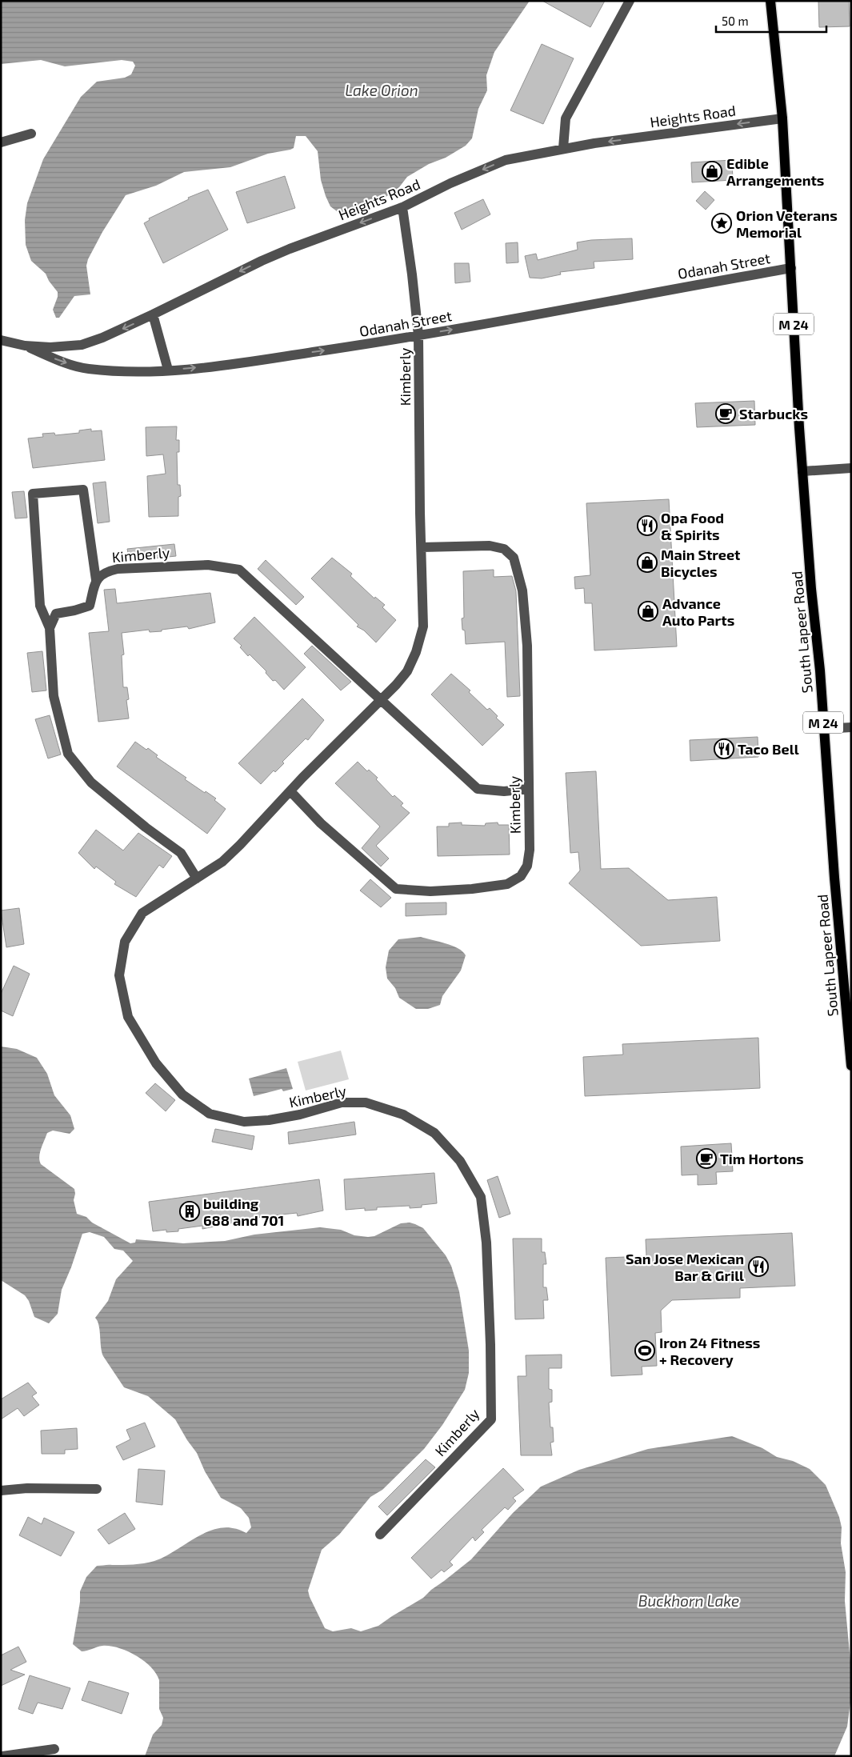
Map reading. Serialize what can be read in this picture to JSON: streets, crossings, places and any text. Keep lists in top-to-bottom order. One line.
{"streets":{"main road":["M 24","South Lapeer Road"],"street":["Heights Road","Odanah Street","Kimberly"]},"crossings":[["Heights Road","Odanah Street"],["Heights Road","M 24"],["Heights Road","Kimberly"],["Odanah Street","M 24"],["Odanah Street","Kimberly"],["Odanah Street","South Lapeer Road"],["M 24","South Lapeer Road"]],"one_way":["Heights Road","Odanah Street"],"water":["Lake Orion","Buckhorn Lake"],"places":{"shop":["Edible Arrangements","Main Street Bicycles","Advance Auto Parts"],"place":["Orion Veterans Memorial"],"cafe":["Starbucks","Tim Hortons"],"restaurant":["Opa Food & Spirits","Taco Bell","San Jose Mexican Bar & Grill"],"building":["building 688 and 701"],"sports":["Iron 24 Fitness + Recovery"]},"scale_bar":"50 m"}
